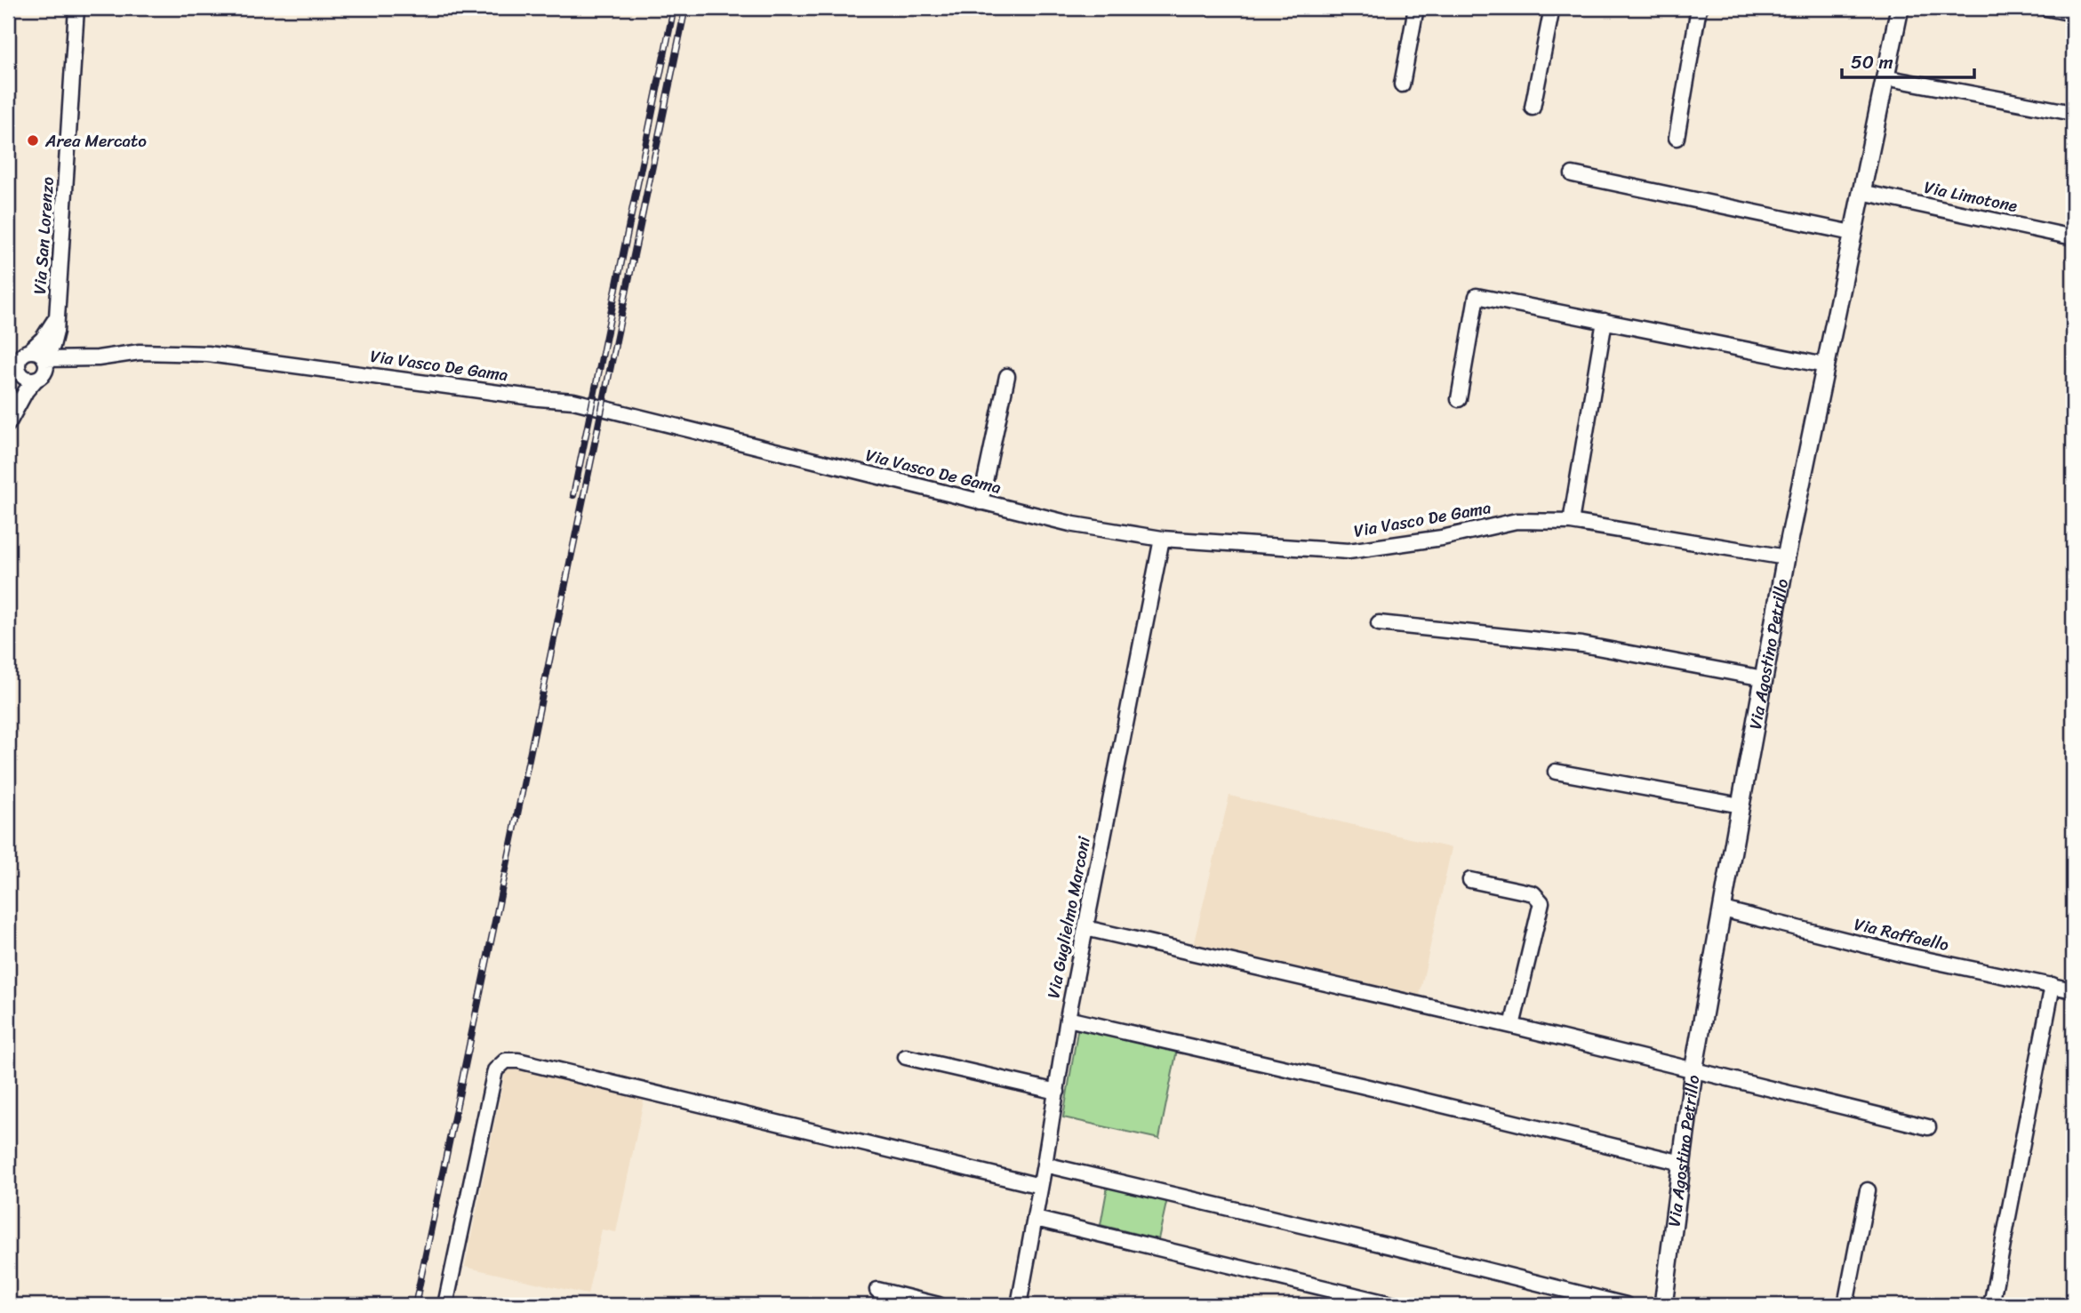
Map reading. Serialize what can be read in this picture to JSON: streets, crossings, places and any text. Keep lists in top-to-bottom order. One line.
{"streets":{"street":["Via Limotone","Via San Lorenzo","Via Vasco De Gama","Via Agostino Petrillo","Via Guglielmo Marconi","Via Raffaello"]},"crossings":[["Via Limotone","Via Agostino Petrillo"],["Via San Lorenzo","Via Vasco De Gama"],["Via Vasco De Gama","Via Agostino Petrillo"],["Via Vasco De Gama","Via Guglielmo Marconi"],["Via Agostino Petrillo","Via Raffaello"]],"places":["Area Mercato"],"scale_bar":"50 m"}
